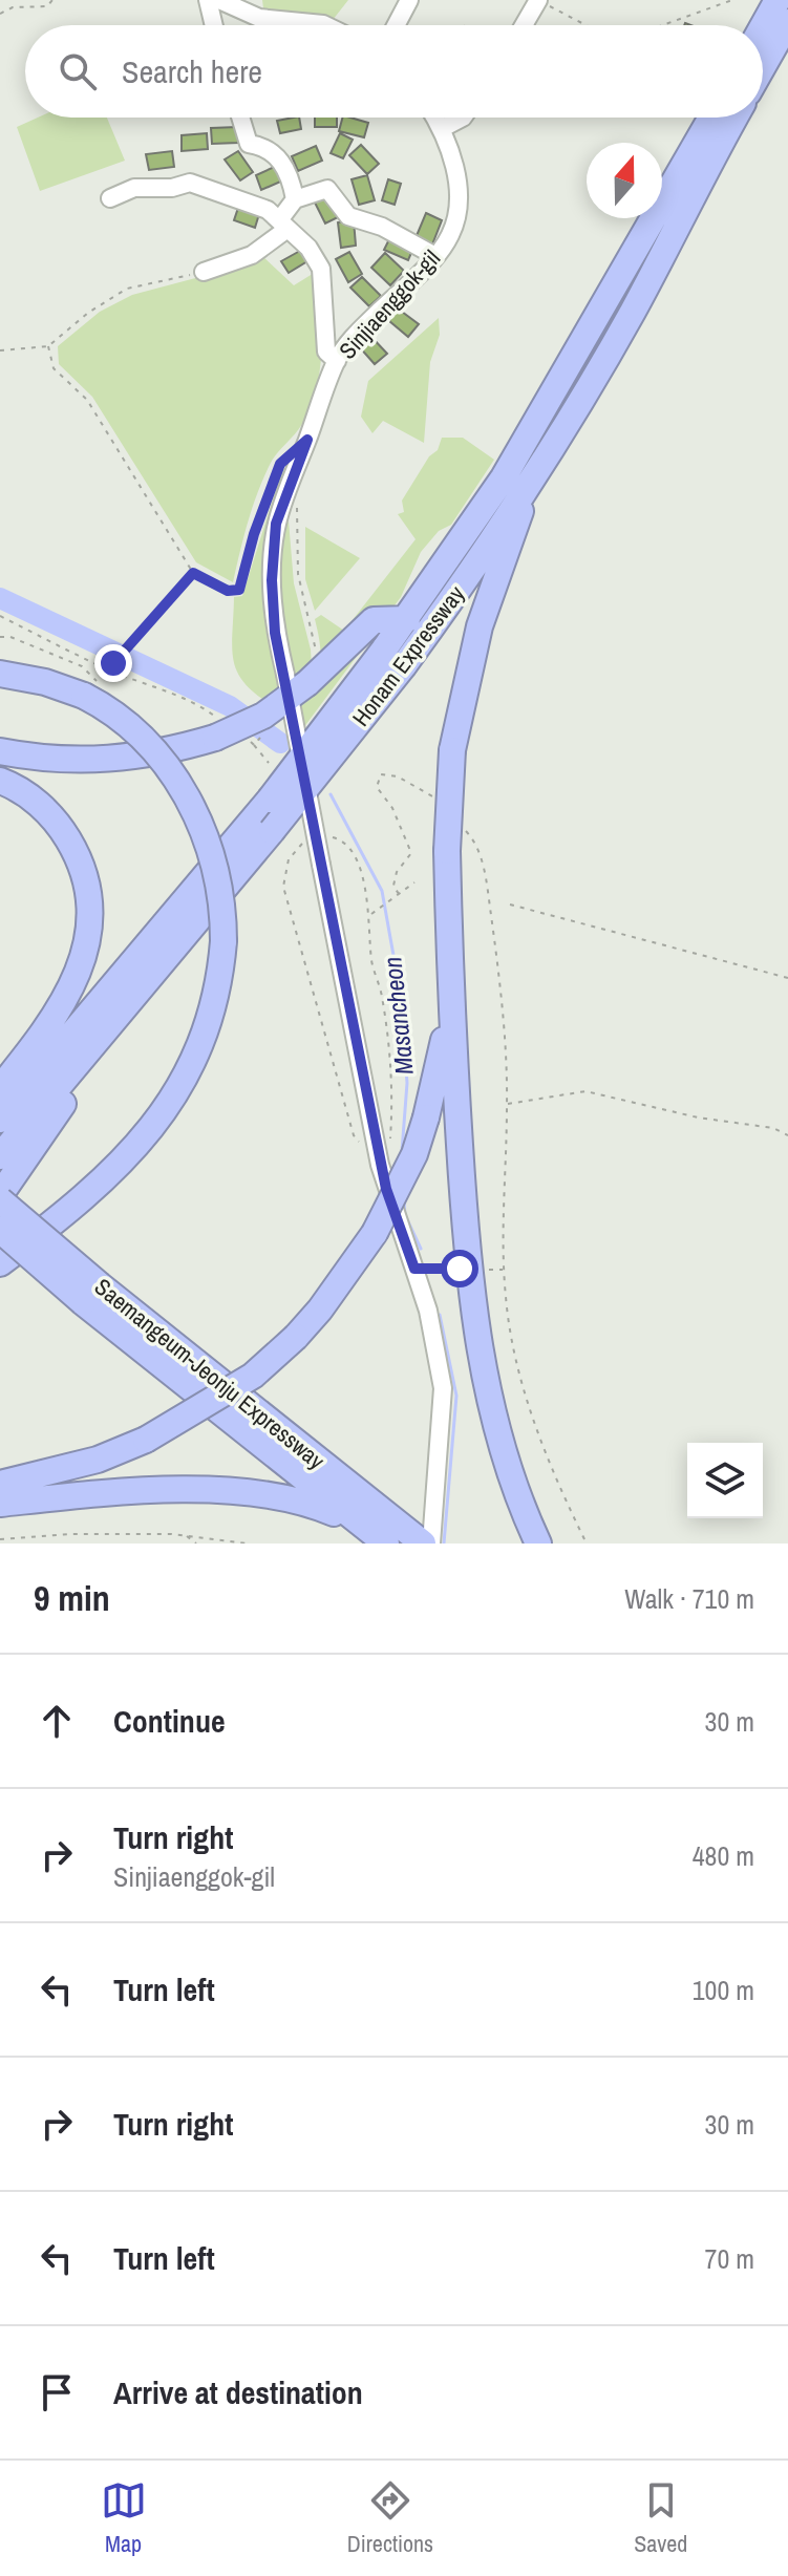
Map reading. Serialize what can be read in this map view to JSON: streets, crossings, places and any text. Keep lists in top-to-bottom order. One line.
{"streets":{"highway":["Honam Expressway","Saemangeum-Jeonju Expressway"],"street":["Sinjiaenggok-gil"]},"water":["Masancheon"],"north":"top","page":{"search":"Search here","heading":["9 min","Walk · 710 m"],"list":[["Continue","30 m"],["Turn right","Sinjiaenggok-gil","480 m"],["Turn left","100 m"],["Turn right","30 m"],["Turn left","70 m"],"Arrive at destination"],"nav":["Map","Directions","Saved"]}}
